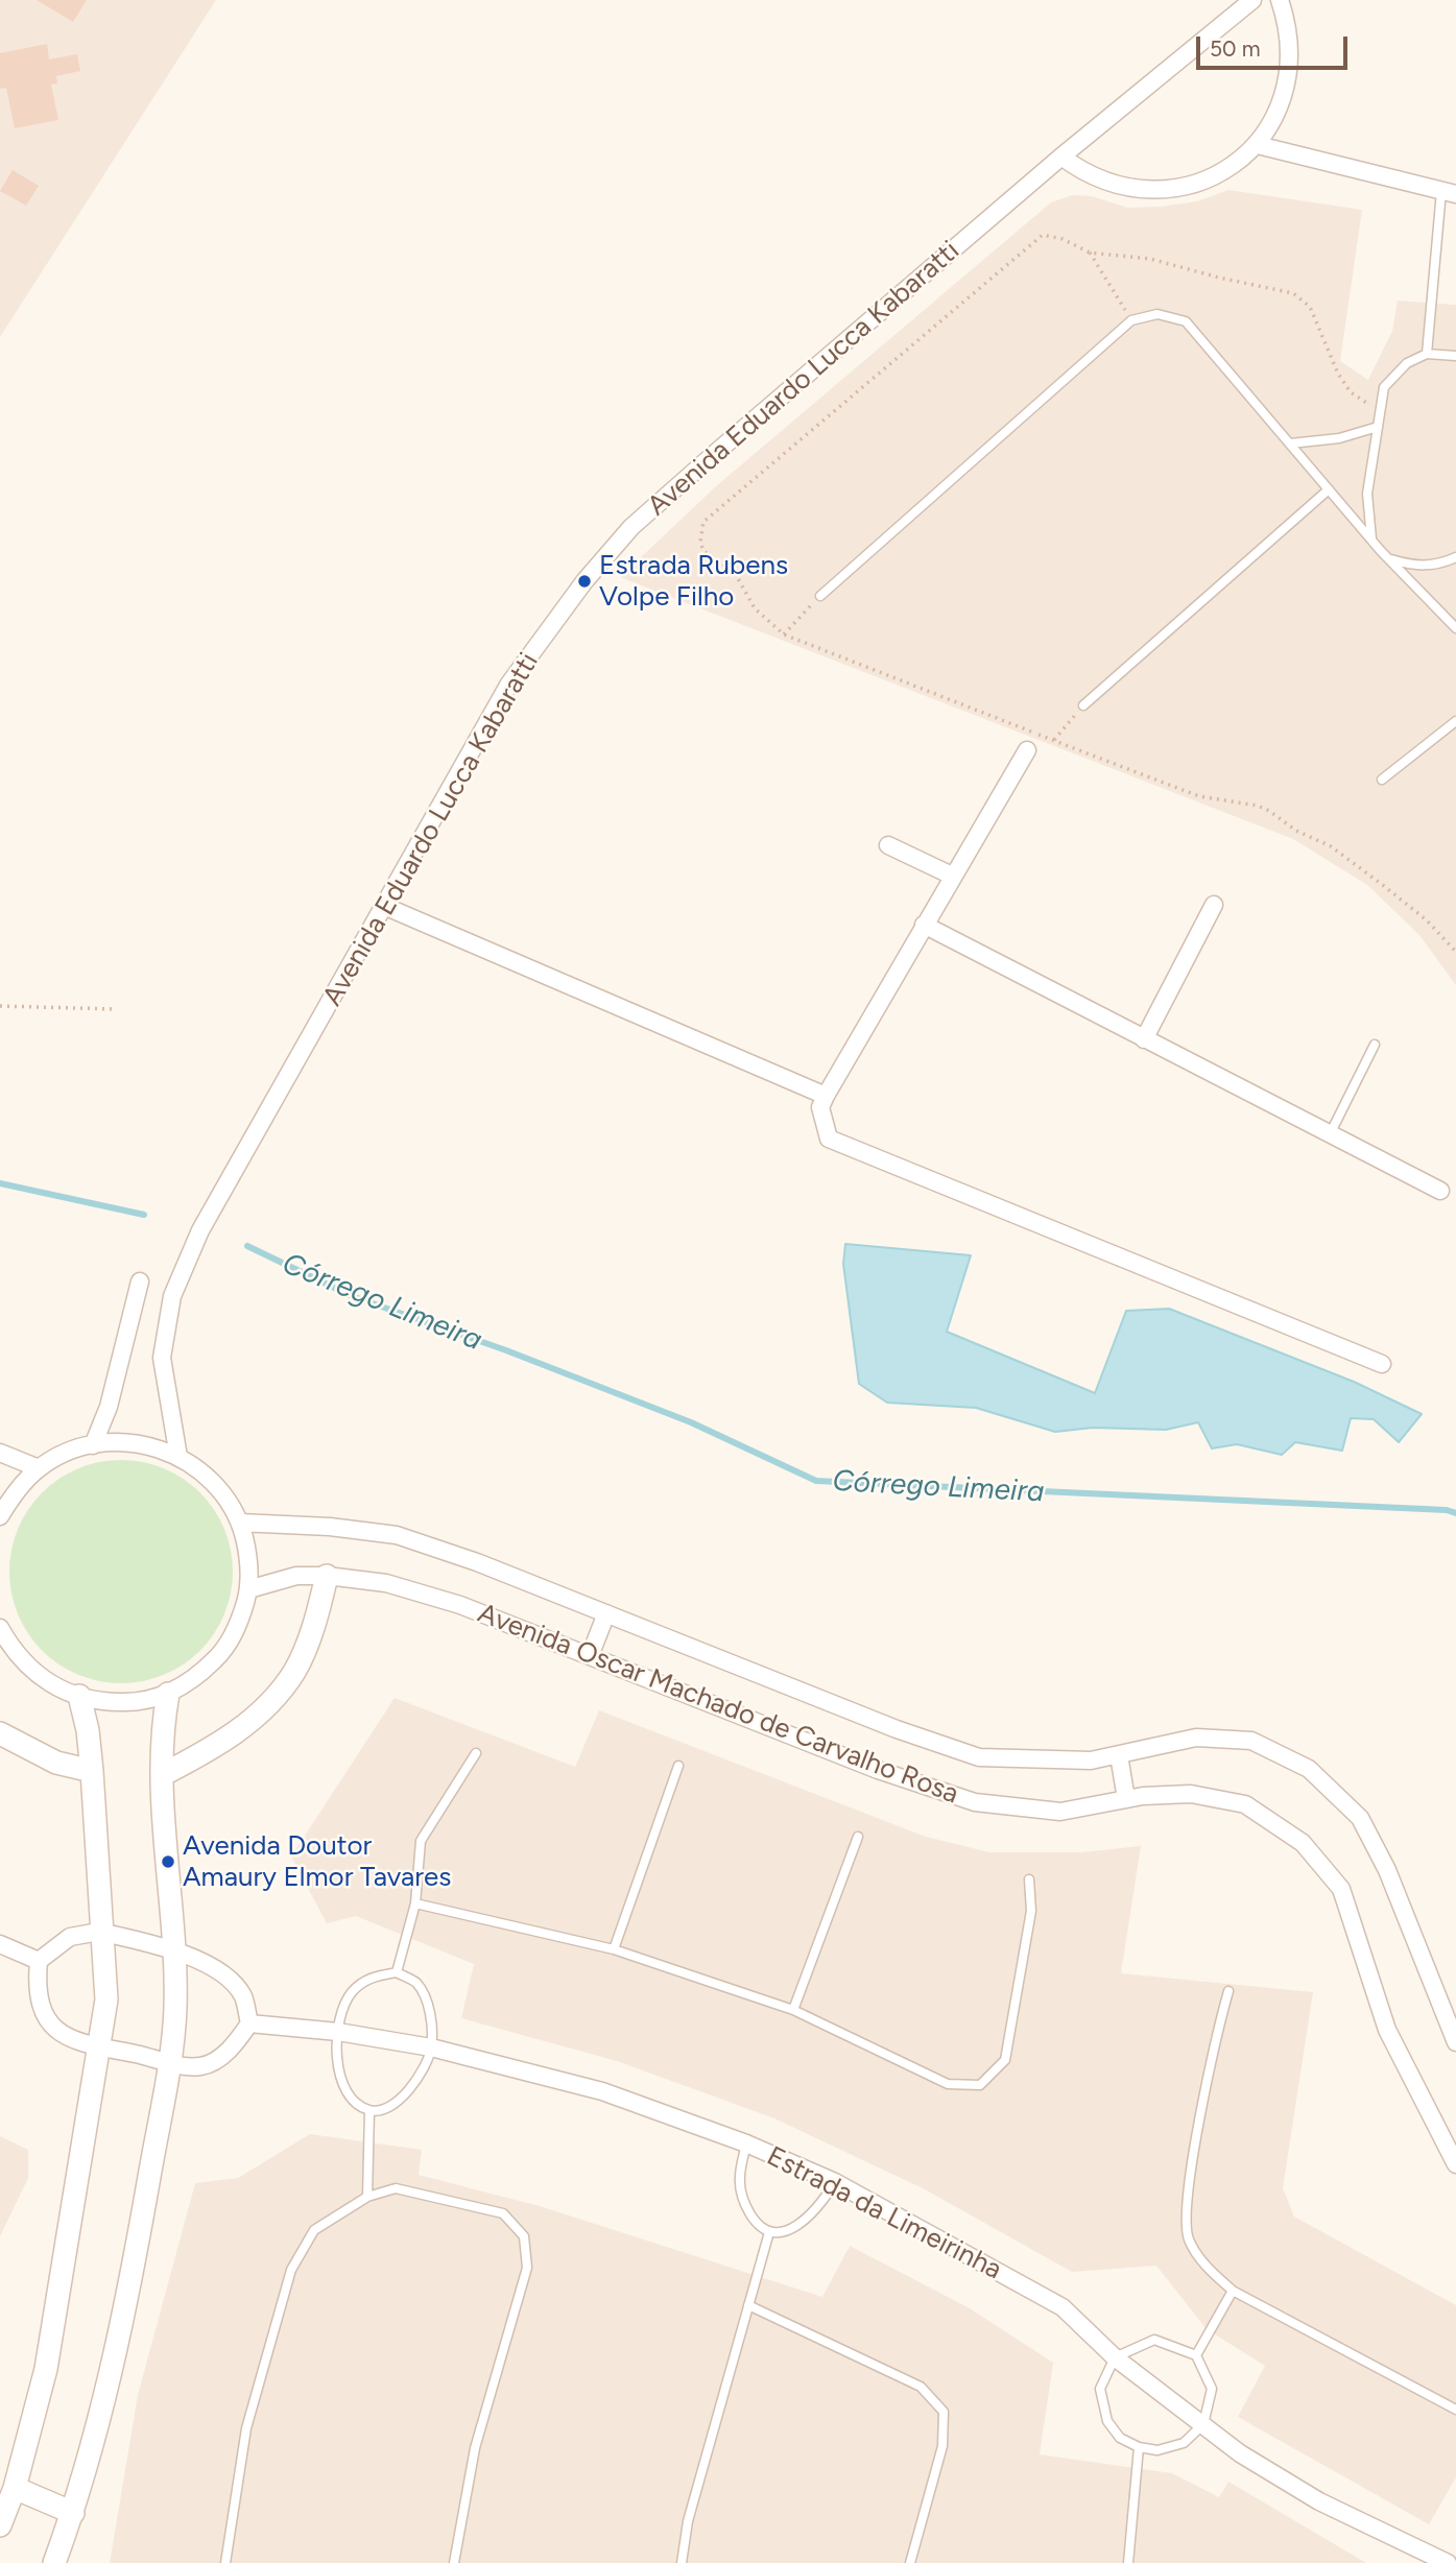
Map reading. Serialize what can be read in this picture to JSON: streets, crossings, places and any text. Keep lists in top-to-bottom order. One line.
{"streets":{"street":["Avenida Eduardo Lucca Kabaratti","Avenida Oscar Machado de Carvalho Rosa","Estrada da Limeirinha"]},"water":["Córrego Limeira"],"places":["Estrada Rubens Volpe Filho","Avenida Doutor Amaury Elmor Tavares"],"scale_bar":"50 m"}
